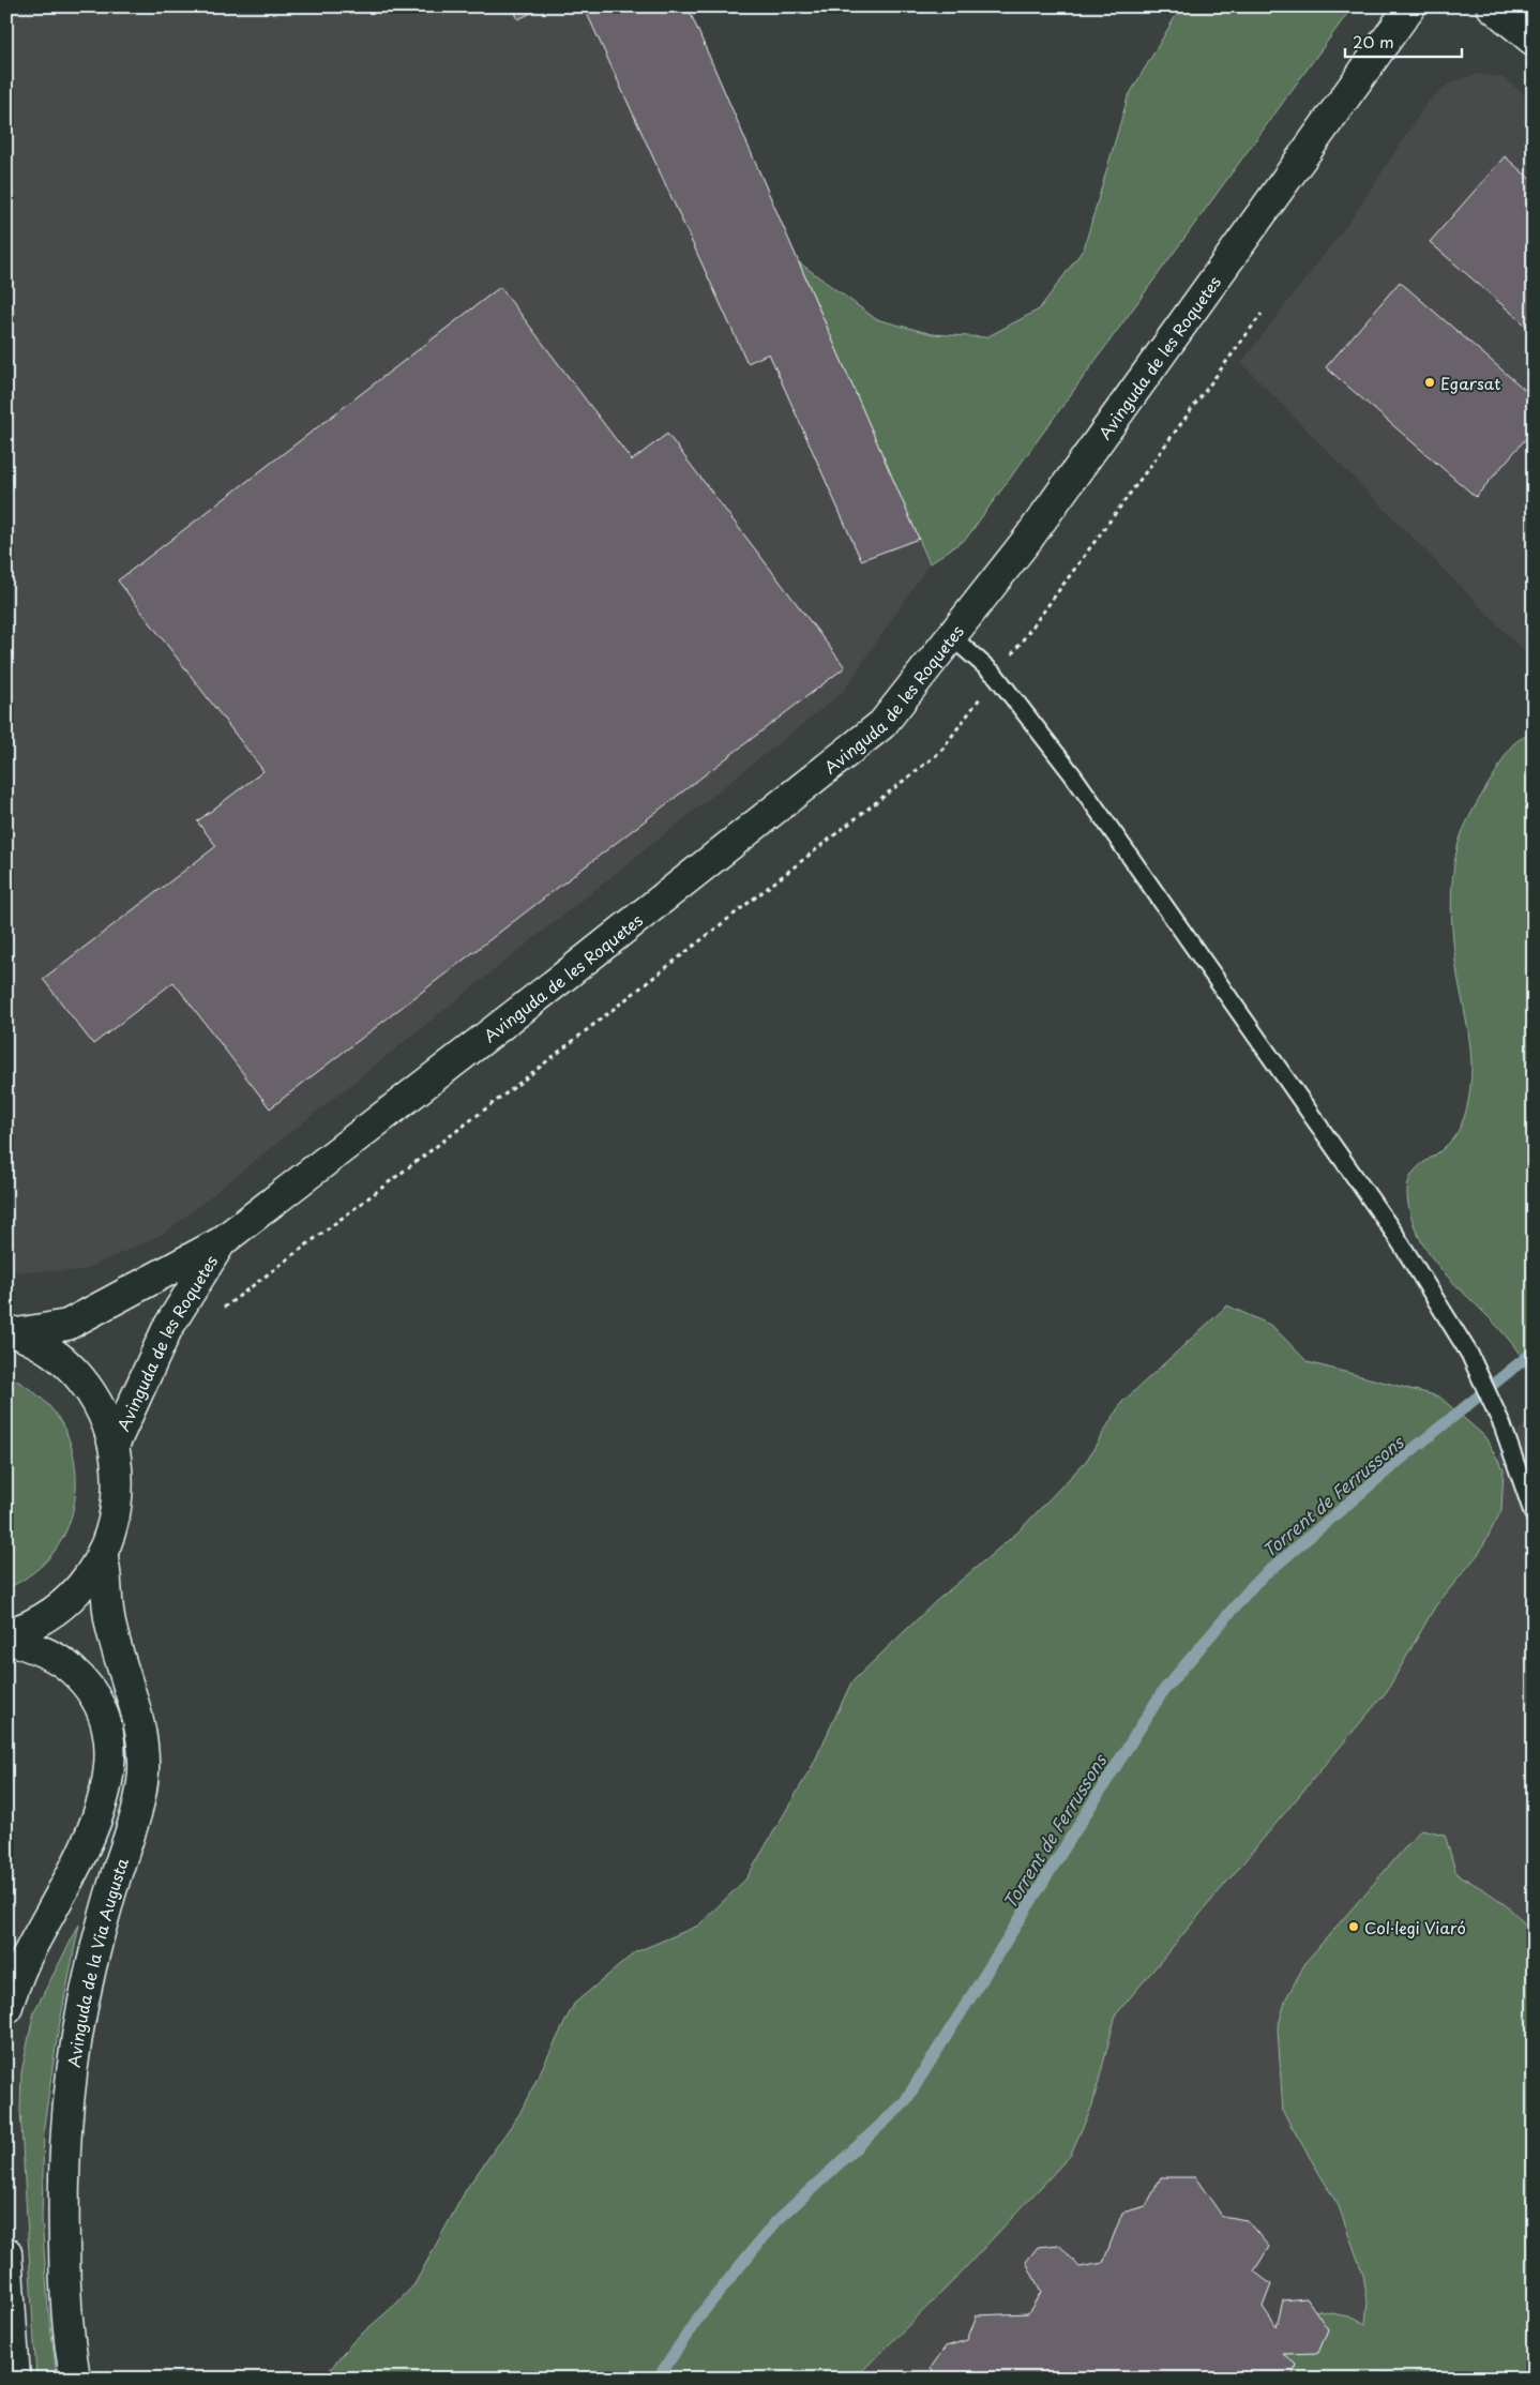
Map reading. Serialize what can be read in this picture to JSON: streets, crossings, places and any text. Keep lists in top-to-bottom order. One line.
{"streets":{"street":["Avinguda de les Roquetes","Avinguda de la Via Augusta"]},"water":["Torrent de Ferrussons"],"places":["Egarsat","Col·legi Viaró"],"scale_bar":"20 m"}
